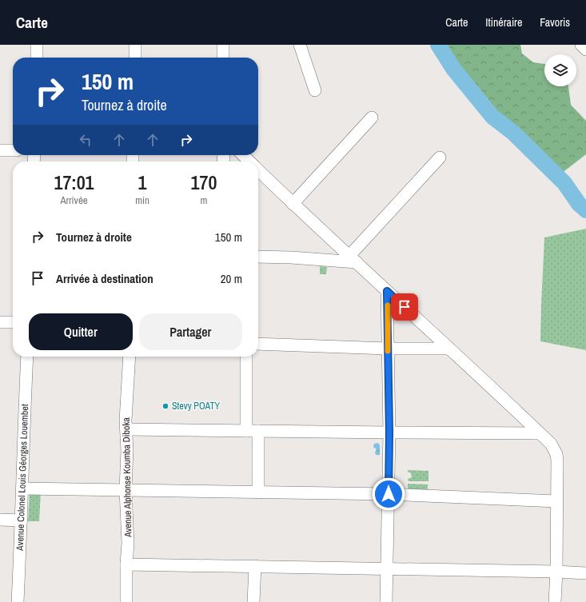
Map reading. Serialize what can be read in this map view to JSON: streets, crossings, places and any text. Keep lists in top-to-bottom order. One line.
{"streets":{"street":["Avenue Colonel Louis Géorges Louembet","Avenue Alphonse Koumba Diboka"]},"places":["Stevy POATY"],"page":{"header":"Carte","nav":["Carte","Itinéraire","Favoris"],"turn":["150 m","Tournez à droite"],"eta":["17:01","Arrivée","1","min","170","m"],"list":[{"name":"Tournez à droite","value":"150 m"},{"name":"Arrivée à destination","value":"20 m"}],"buttons":["Quitter","Partager"]}}
